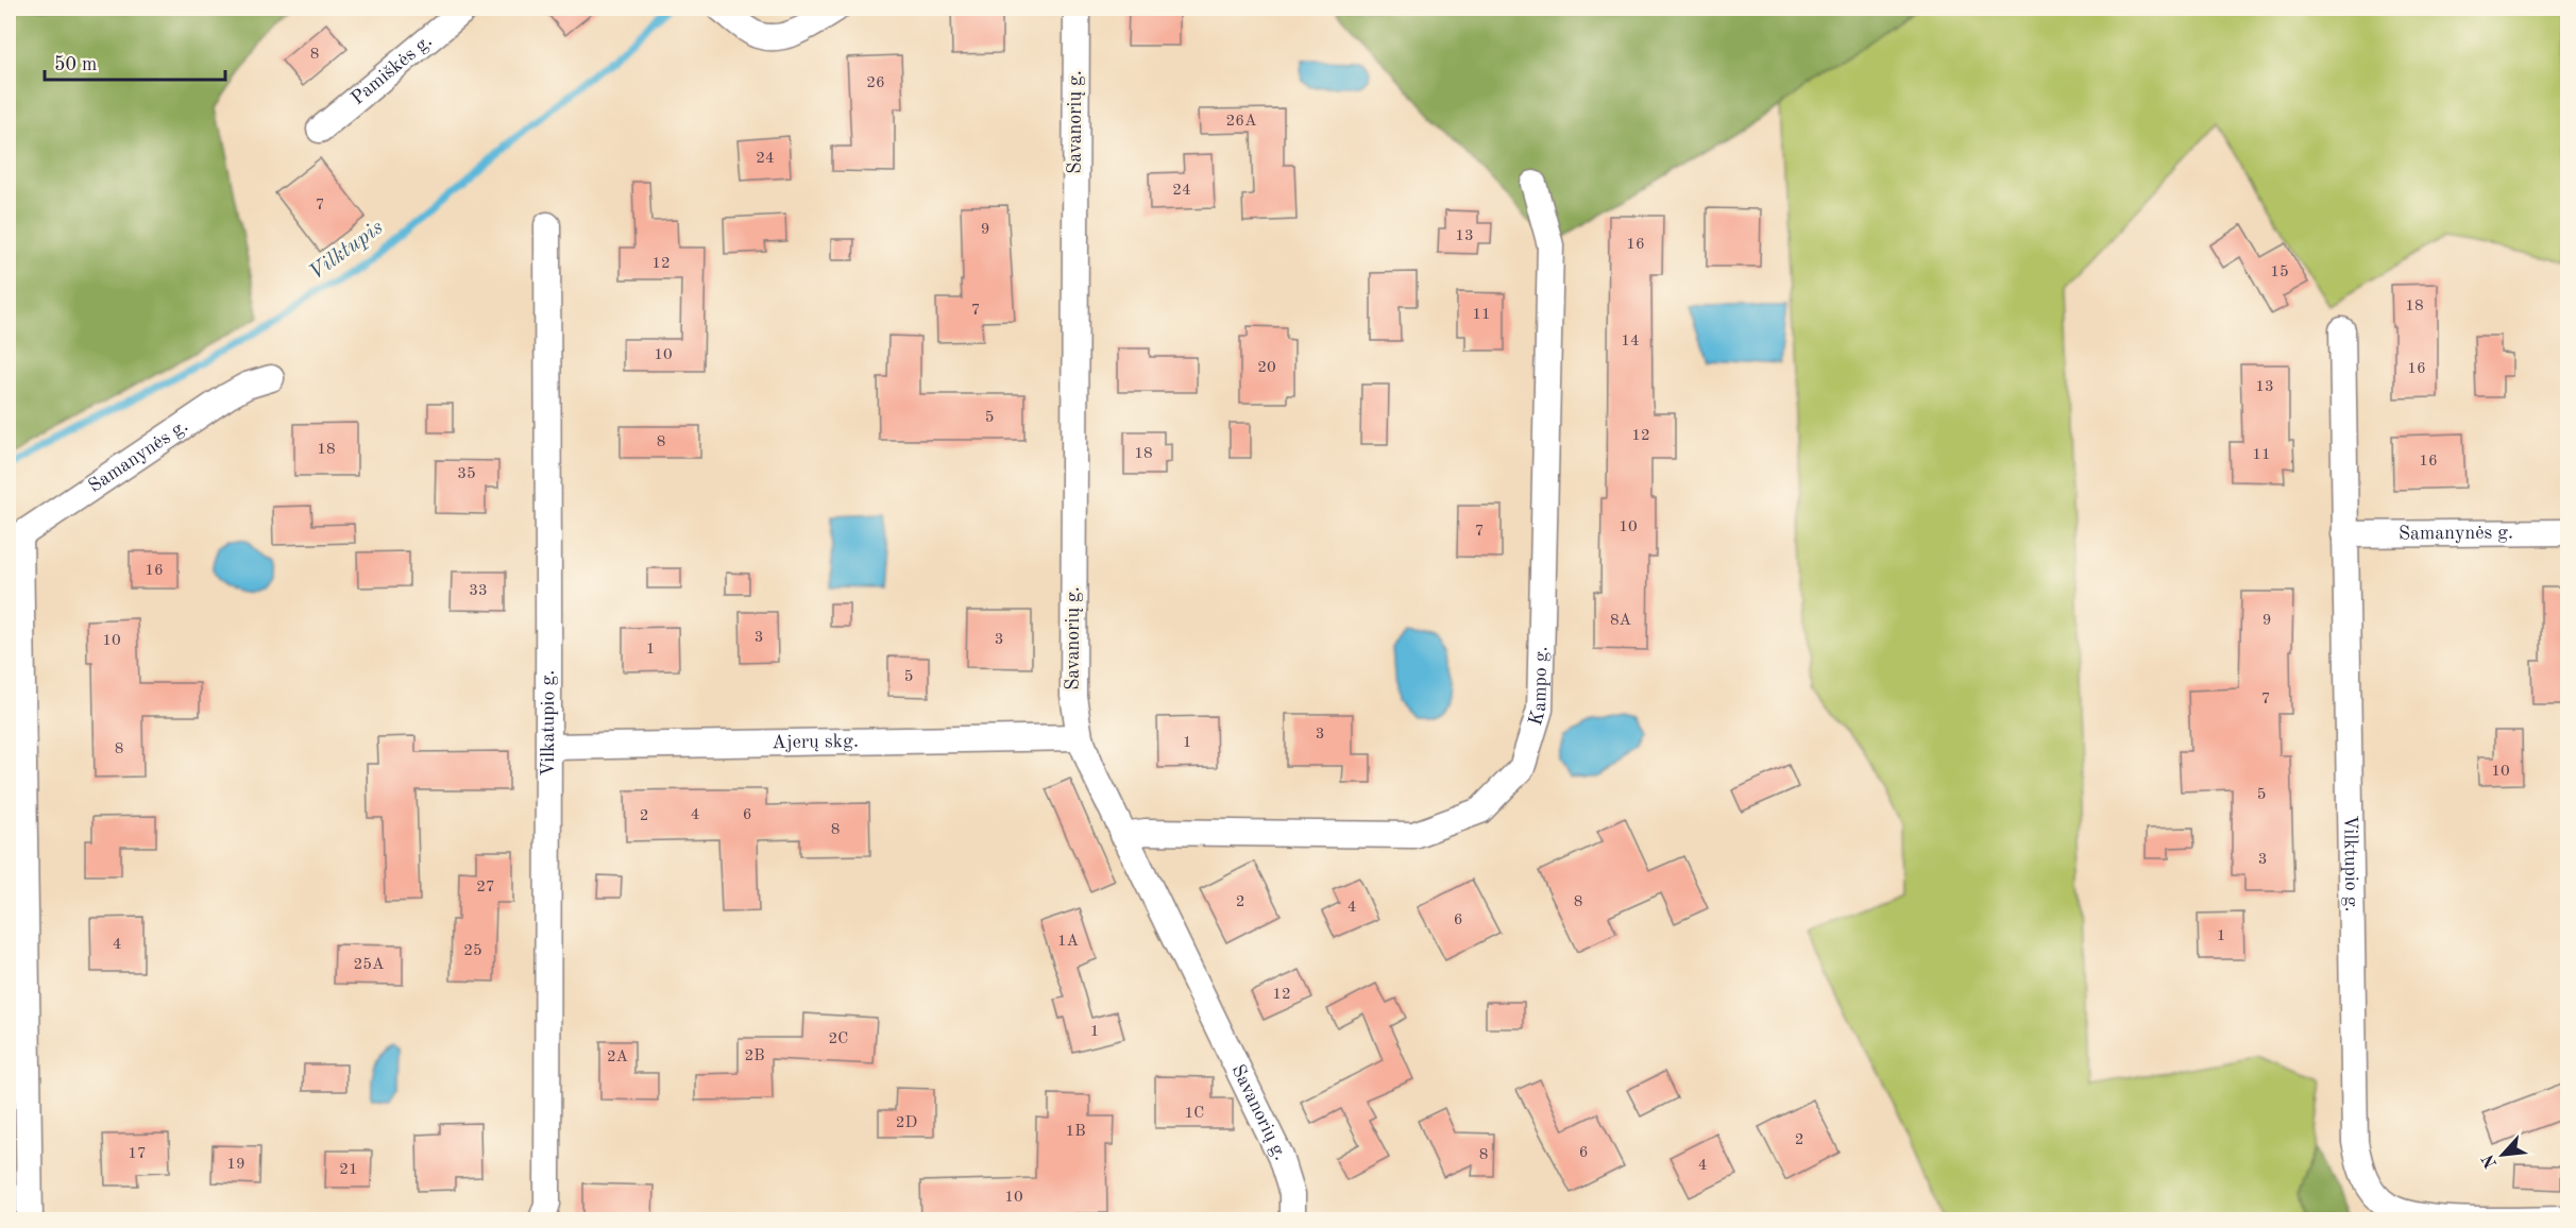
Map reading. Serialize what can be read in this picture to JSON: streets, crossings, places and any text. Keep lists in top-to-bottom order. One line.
{"streets":{"street":["Pamiškės g.","Savanorių g.","Samanynės g.","Kampo g.","Vilkatupio g.","Ajerų skg.","Vilktupio g."]},"crossings":[["Savanorių g.","Kampo g."],["Savanorių g.","Ajerų skg."],["Samanynės g.","Vilktupio g."],["Vilkatupio g.","Ajerų skg."]],"water":["Vilktupis"],"house_numbers":["8","26","26A","24","24","7","9","13","16","12","15","18","7","11","14","10","20","16","13","5","12","8","18","18","11","16","35","10","7","16","33","8A","9","3","3","10","1","5","7","3","1","8","10","5","4","6","2","8","3","27","2","8","4","6","1","1A","4","25","25A","12","1","2C","2B","2A","1C","2D","1B","2","6","17","8","19","4","21","10"],"scale_bar":"50 m","north":"bottom left"}
